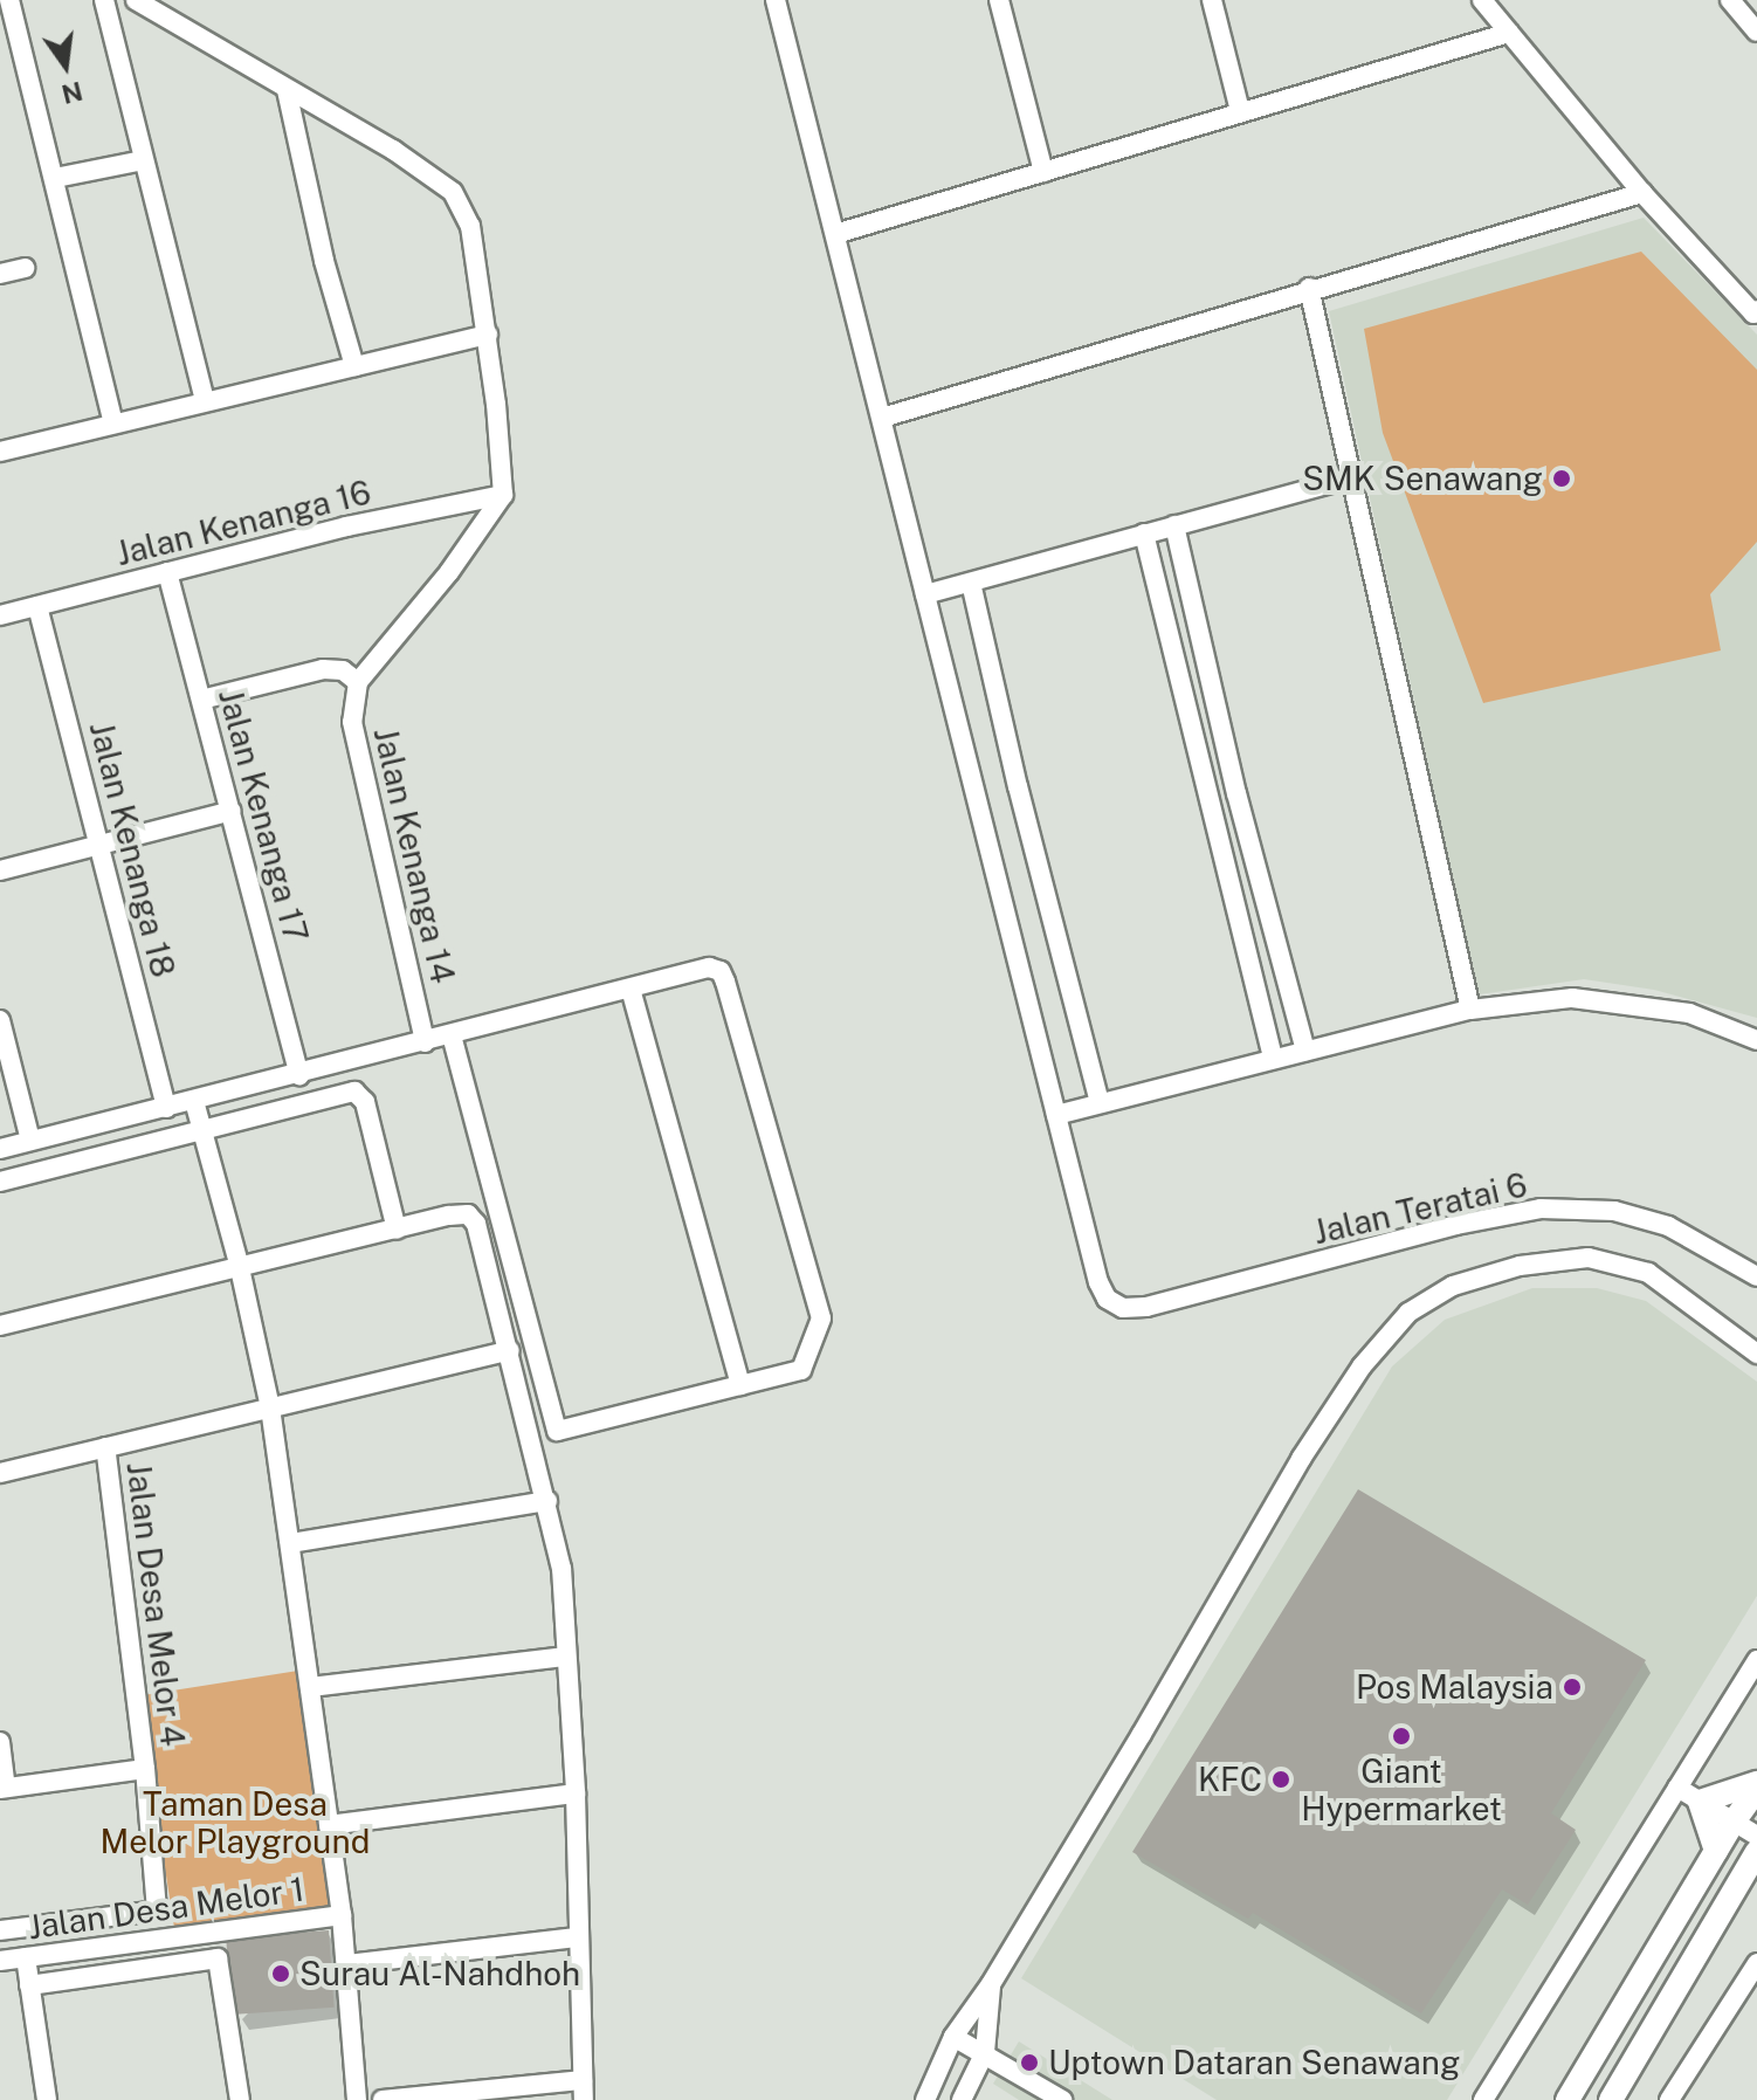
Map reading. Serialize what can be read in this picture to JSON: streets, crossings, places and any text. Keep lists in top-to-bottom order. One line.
{"streets":{"street":["Jalan Kenanga 16","Jalan Kenanga 17","Jalan Kenanga 18","Jalan Kenanga 14","Jalan Teratai 6","Jalan Desa Melor 4","Jalan Desa Melor 1"]},"crossings":[["Jalan Kenanga 16","Jalan Kenanga 17"],["Jalan Kenanga 16","Jalan Kenanga 18"]],"parks":["Taman Desa Melor Playground"],"places":["SMK Senawang","Pos Malaysia","Giant Hypermarket","KFC","Surau Al-Nahdhoh","Uptown Dataran Senawang"],"north":"bottom"}
